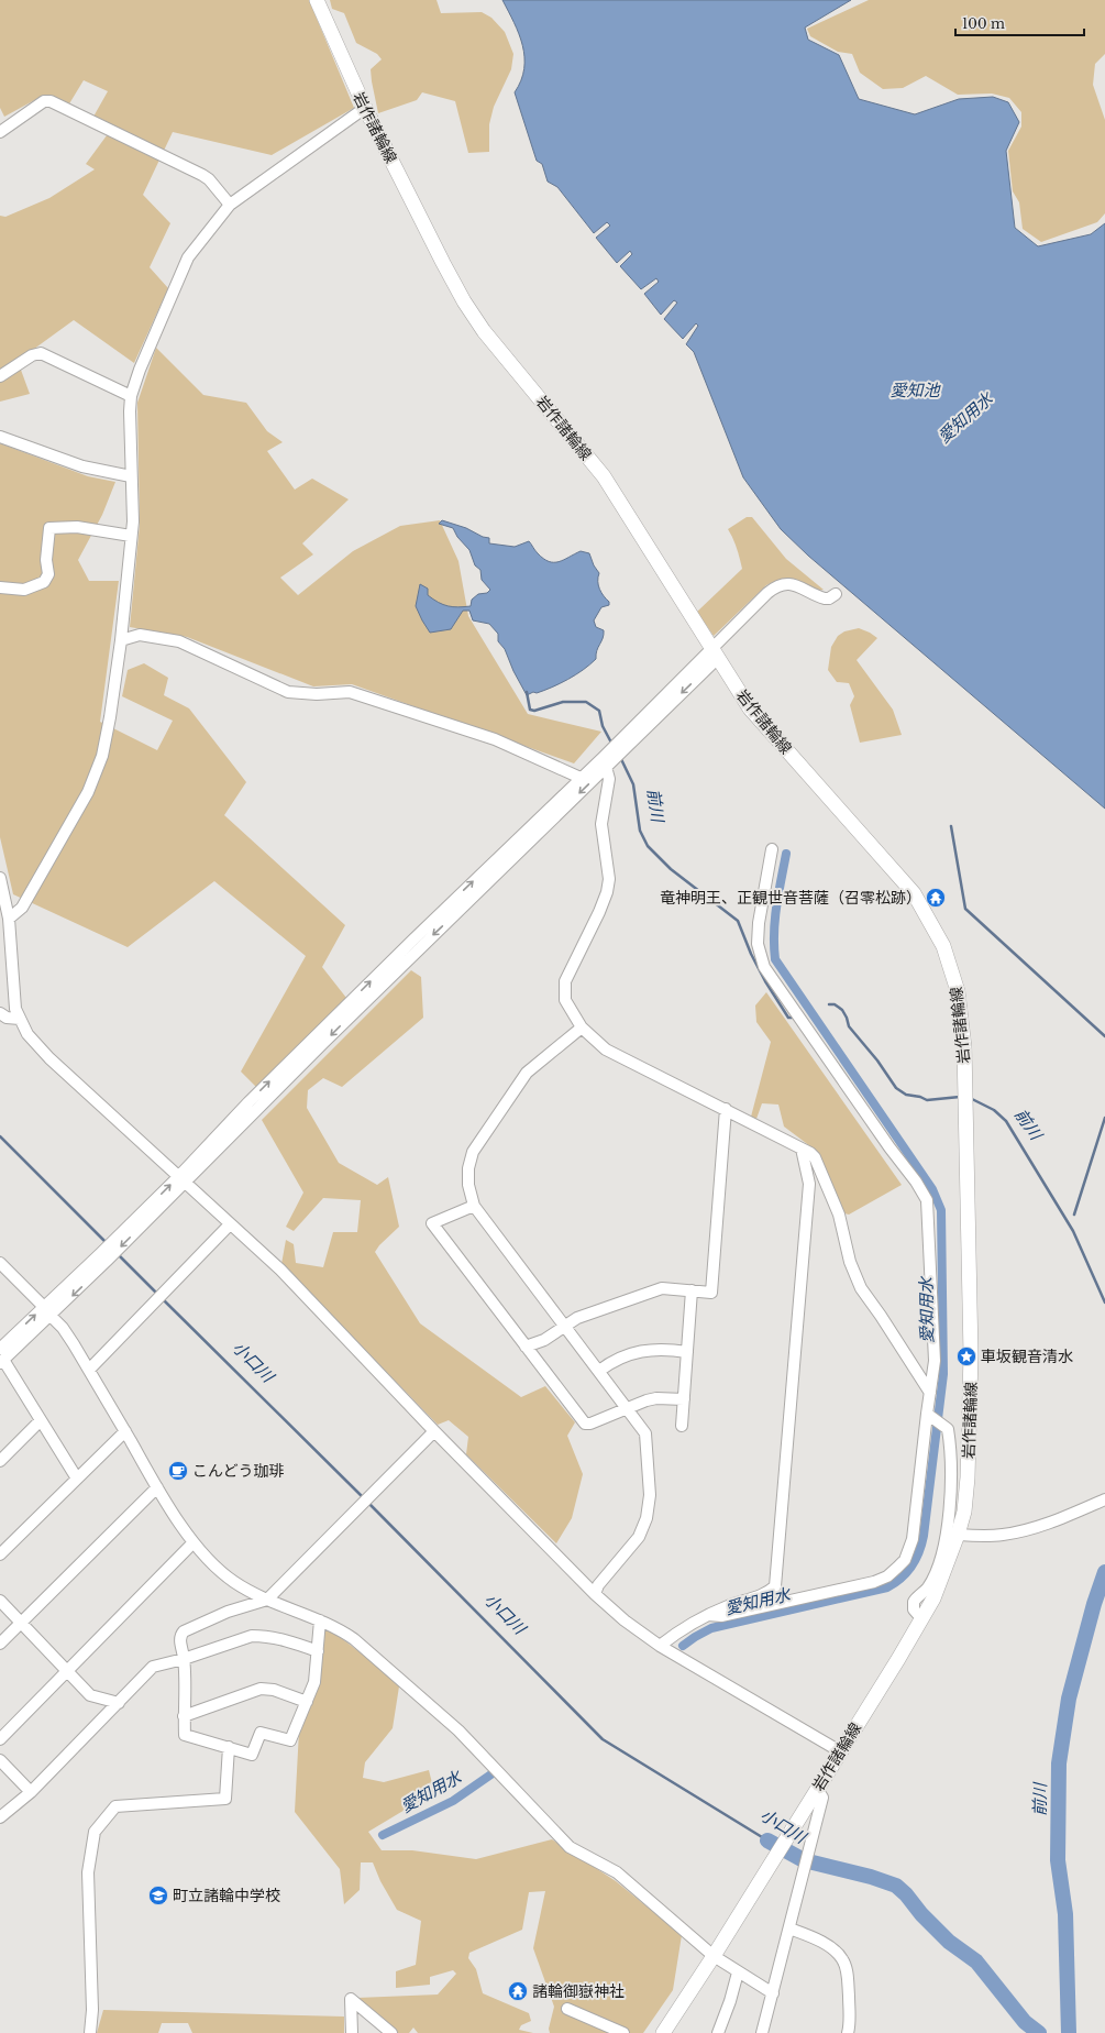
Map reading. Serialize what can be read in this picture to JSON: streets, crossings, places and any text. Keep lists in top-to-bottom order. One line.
{"streets":{"main road":["岩作諸輪線"]},"water":["愛知池","愛知用水","前川","小口川"],"places":{"temple":["竜神明王、正観世音菩薩（召零松跡）","諸輪御嶽神社"],"place":["車坂観音清水"],"cafe":["こんどう珈琲"],"school or university":["町立諸輪中学校"]},"scale_bar":"100 m"}
